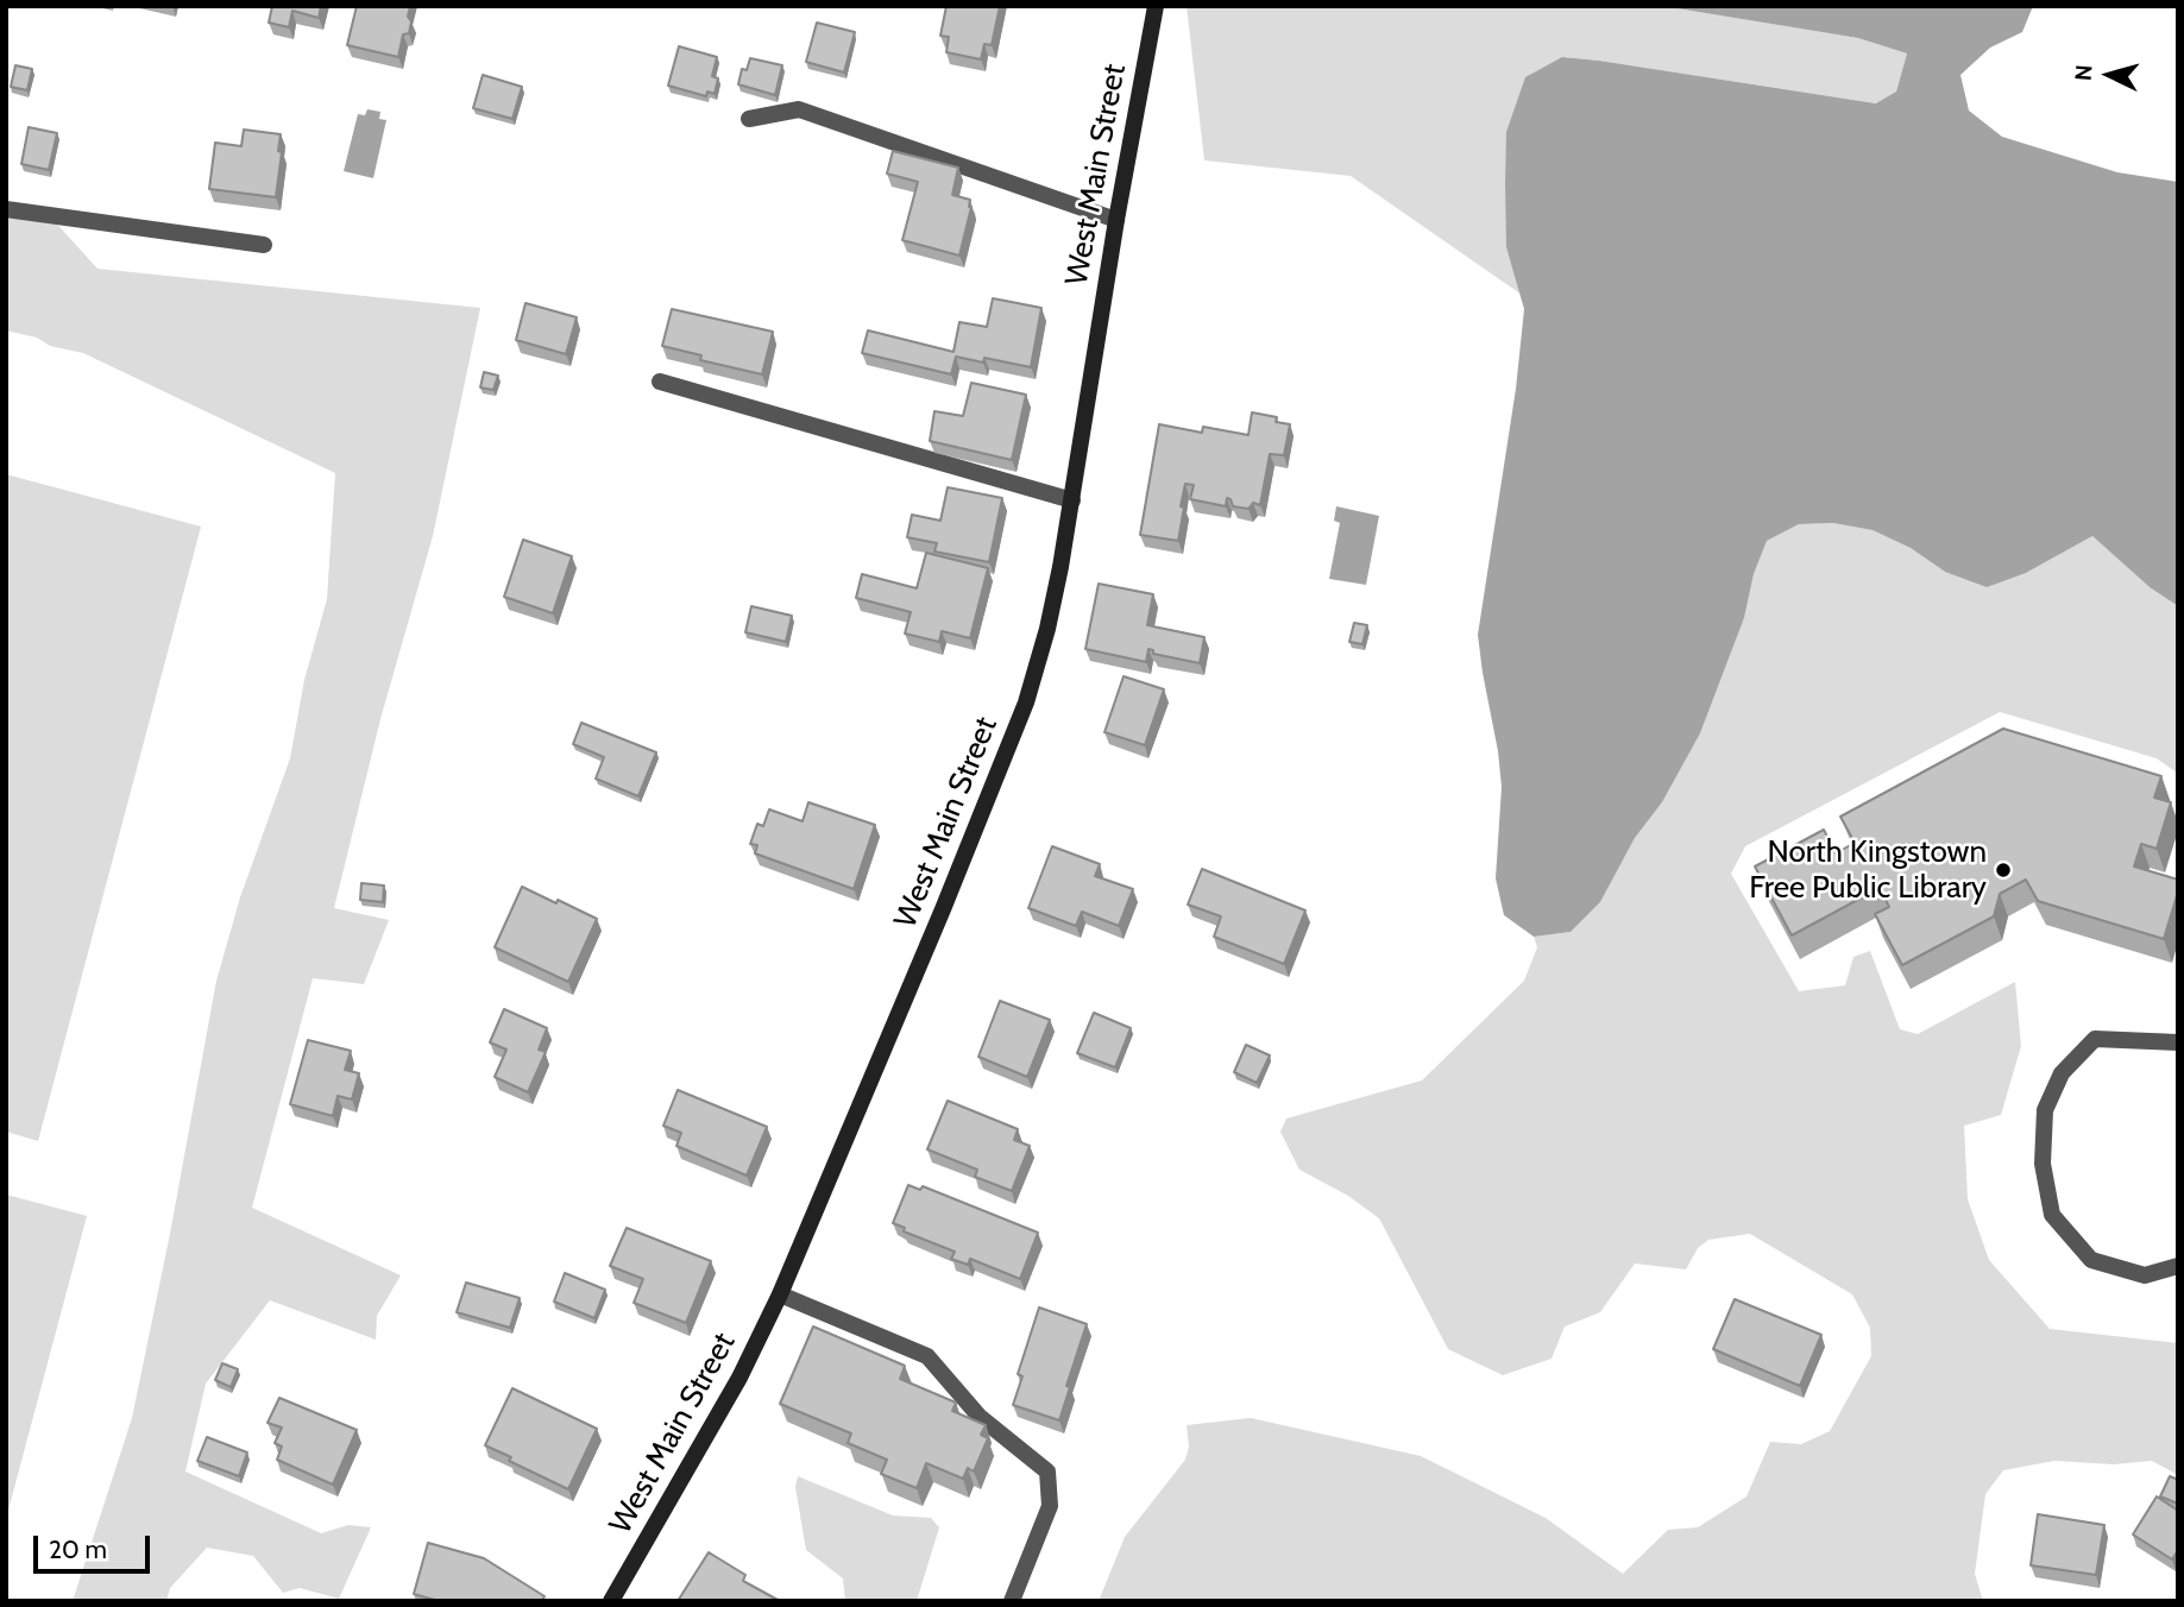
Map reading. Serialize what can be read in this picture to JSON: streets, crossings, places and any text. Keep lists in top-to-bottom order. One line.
{"streets":{"main road":["West Main Street"]},"places":["North Kingstown Free Public Library"],"scale_bar":"20 m","north":"left"}
